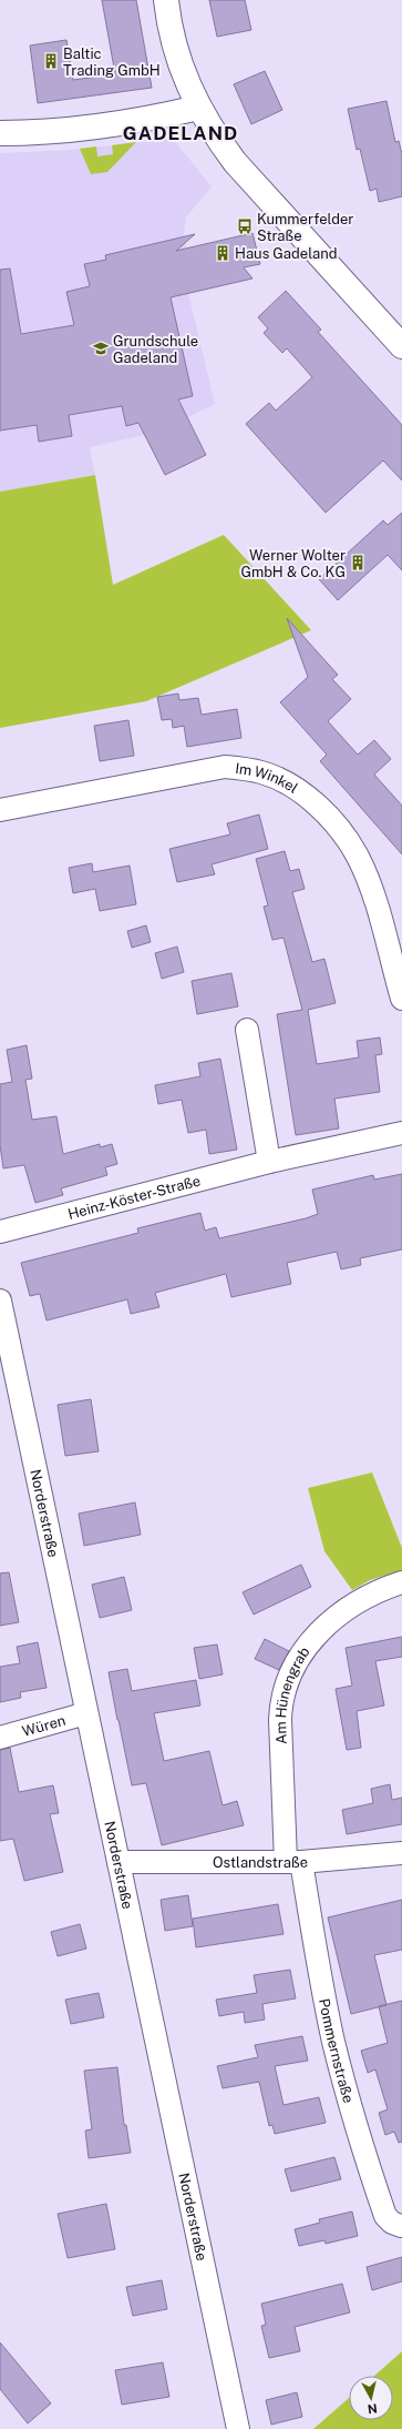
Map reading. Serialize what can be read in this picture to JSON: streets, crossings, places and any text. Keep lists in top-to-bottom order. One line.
{"streets":{"street":["Im Winkel","Heinz-Köster-Straße","Norderstraße","Am Hünengrab","Würen","Ostlandstraße","Pommernstraße"]},"crossings":[["Norderstraße","Würen"],["Norderstraße","Ostlandstraße"],["Am Hünengrab","Ostlandstraße"],["Am Hünengrab","Pommernstraße"],["Ostlandstraße","Pommernstraße"]],"districts":["GADELAND"],"places":{"building":["Baltic Trading GmbH","Haus Gadeland","Werner Wolter GmbH & Co. KG"],"bus stop":["Kummerfelder Straße"],"school or university":["Grundschule Gadeland"]},"north":"bottom"}
